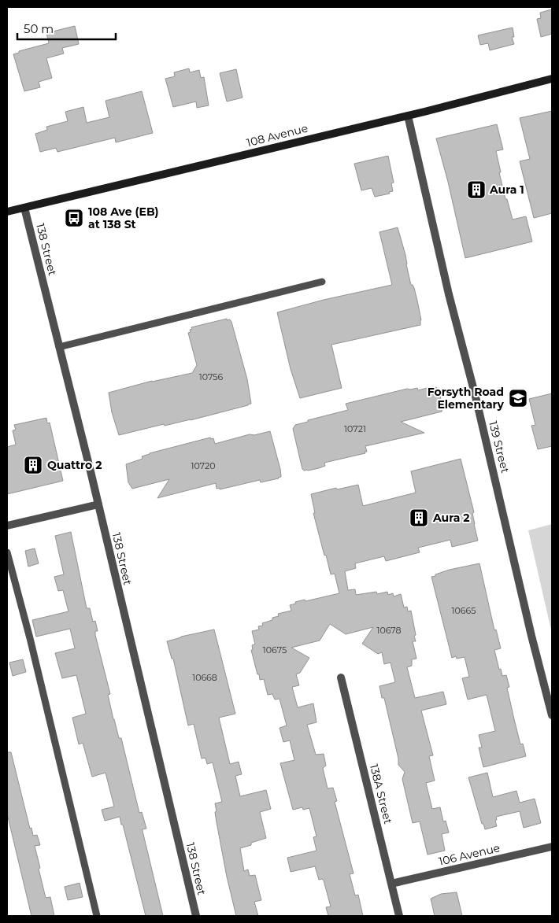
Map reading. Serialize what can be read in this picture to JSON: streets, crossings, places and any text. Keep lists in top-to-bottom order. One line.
{"streets":{"main road":["108 Avenue"],"street":["138 Street","139 Street","138A Street","106 Avenue"]},"crossings":[["108 Avenue","138 Street"],["108 Avenue","139 Street"],["138A Street","106 Avenue"]],"places":{"building":["Aura 1","Quattro 2","Aura 2"],"bus stop":["108 Ave (EB) at 138 St"],"school or university":["Forsyth Road Elementary"]},"house_numbers":["10756","10721","10720","10665","10678","10675","10668"],"scale_bar":"50 m"}
